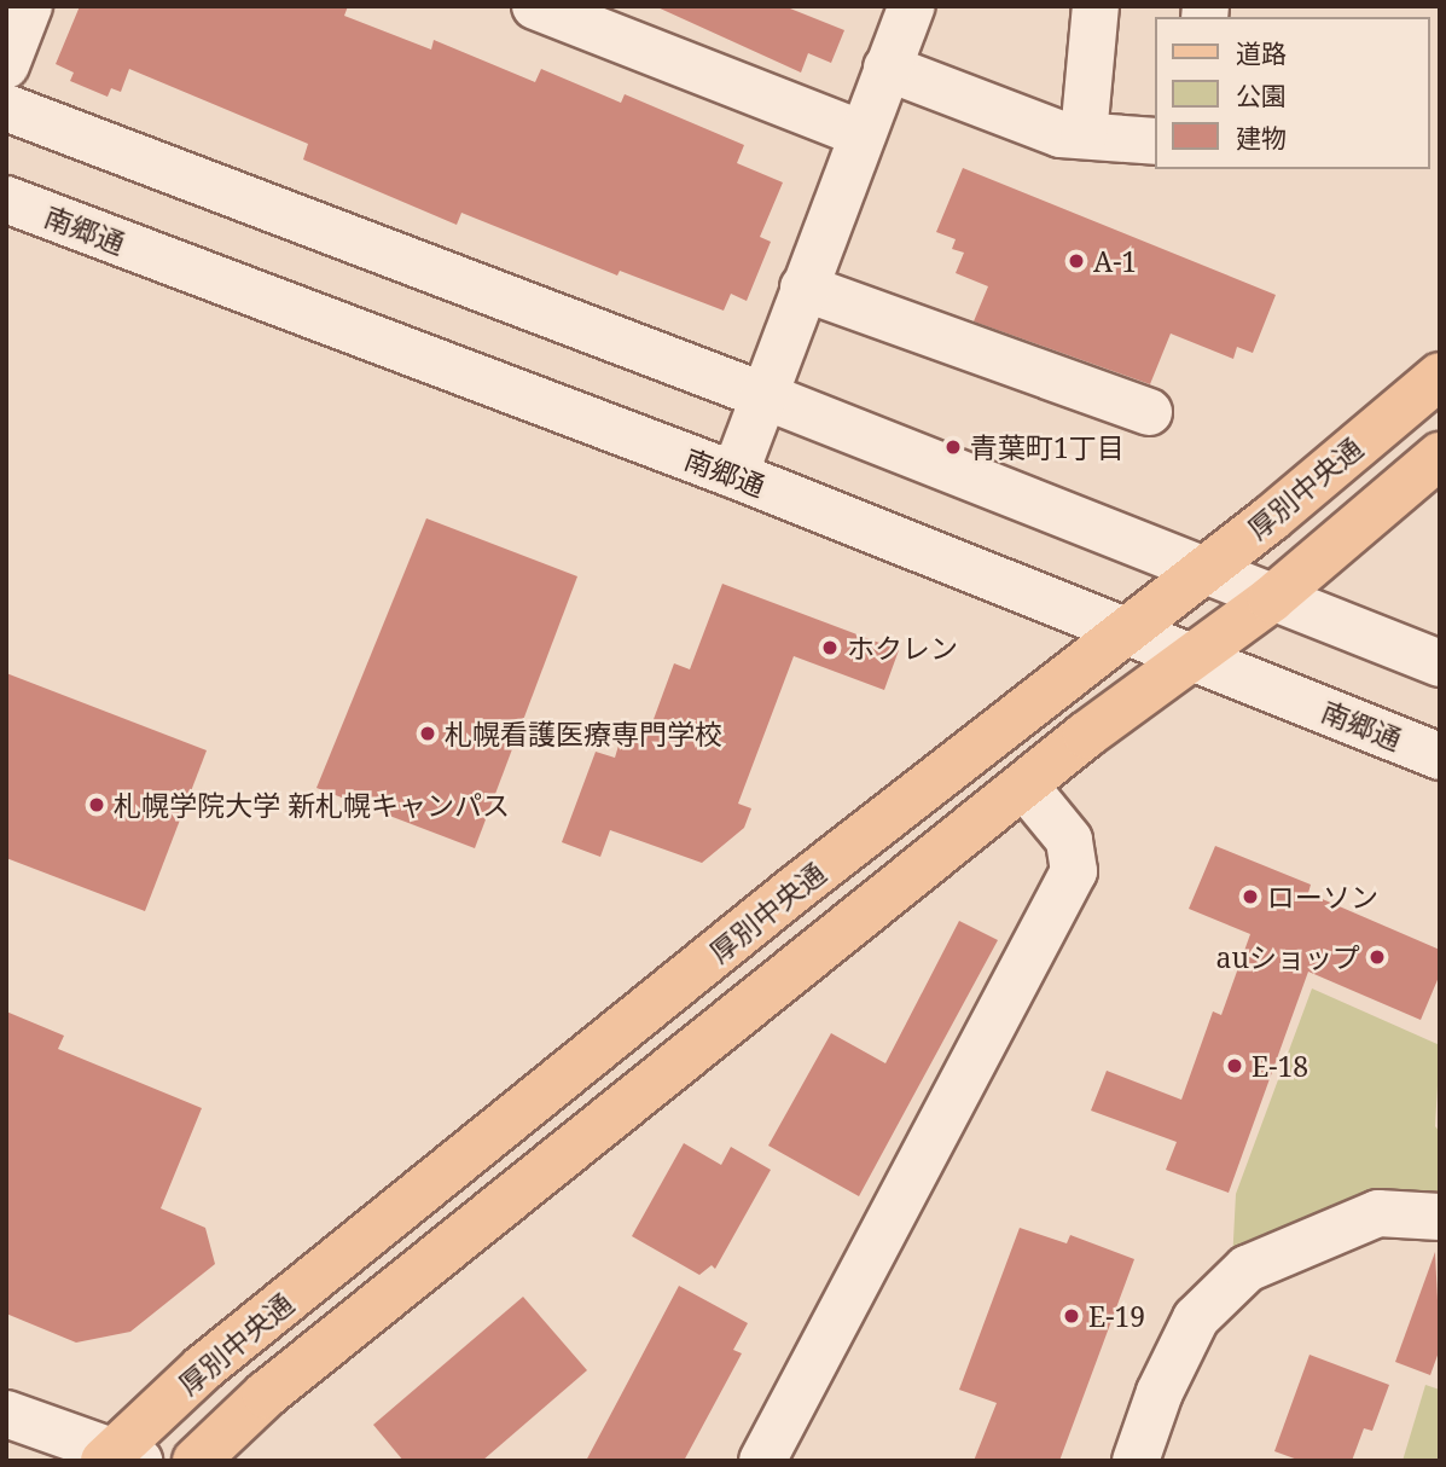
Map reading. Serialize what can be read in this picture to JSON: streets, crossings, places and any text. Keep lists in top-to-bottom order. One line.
{"streets":{"main road":["厚別中央通"],"street":["南郷通"]},"crossings":[["南郷通","厚別中央通"]],"places":["A-1","青葉町1丁目","ホクレン","札幌看護医療専門学校","札幌学院大学 新札幌キャンパス","ローソン","auショップ","E-18","E-19"],"legend":["道路","公園","建物"]}
